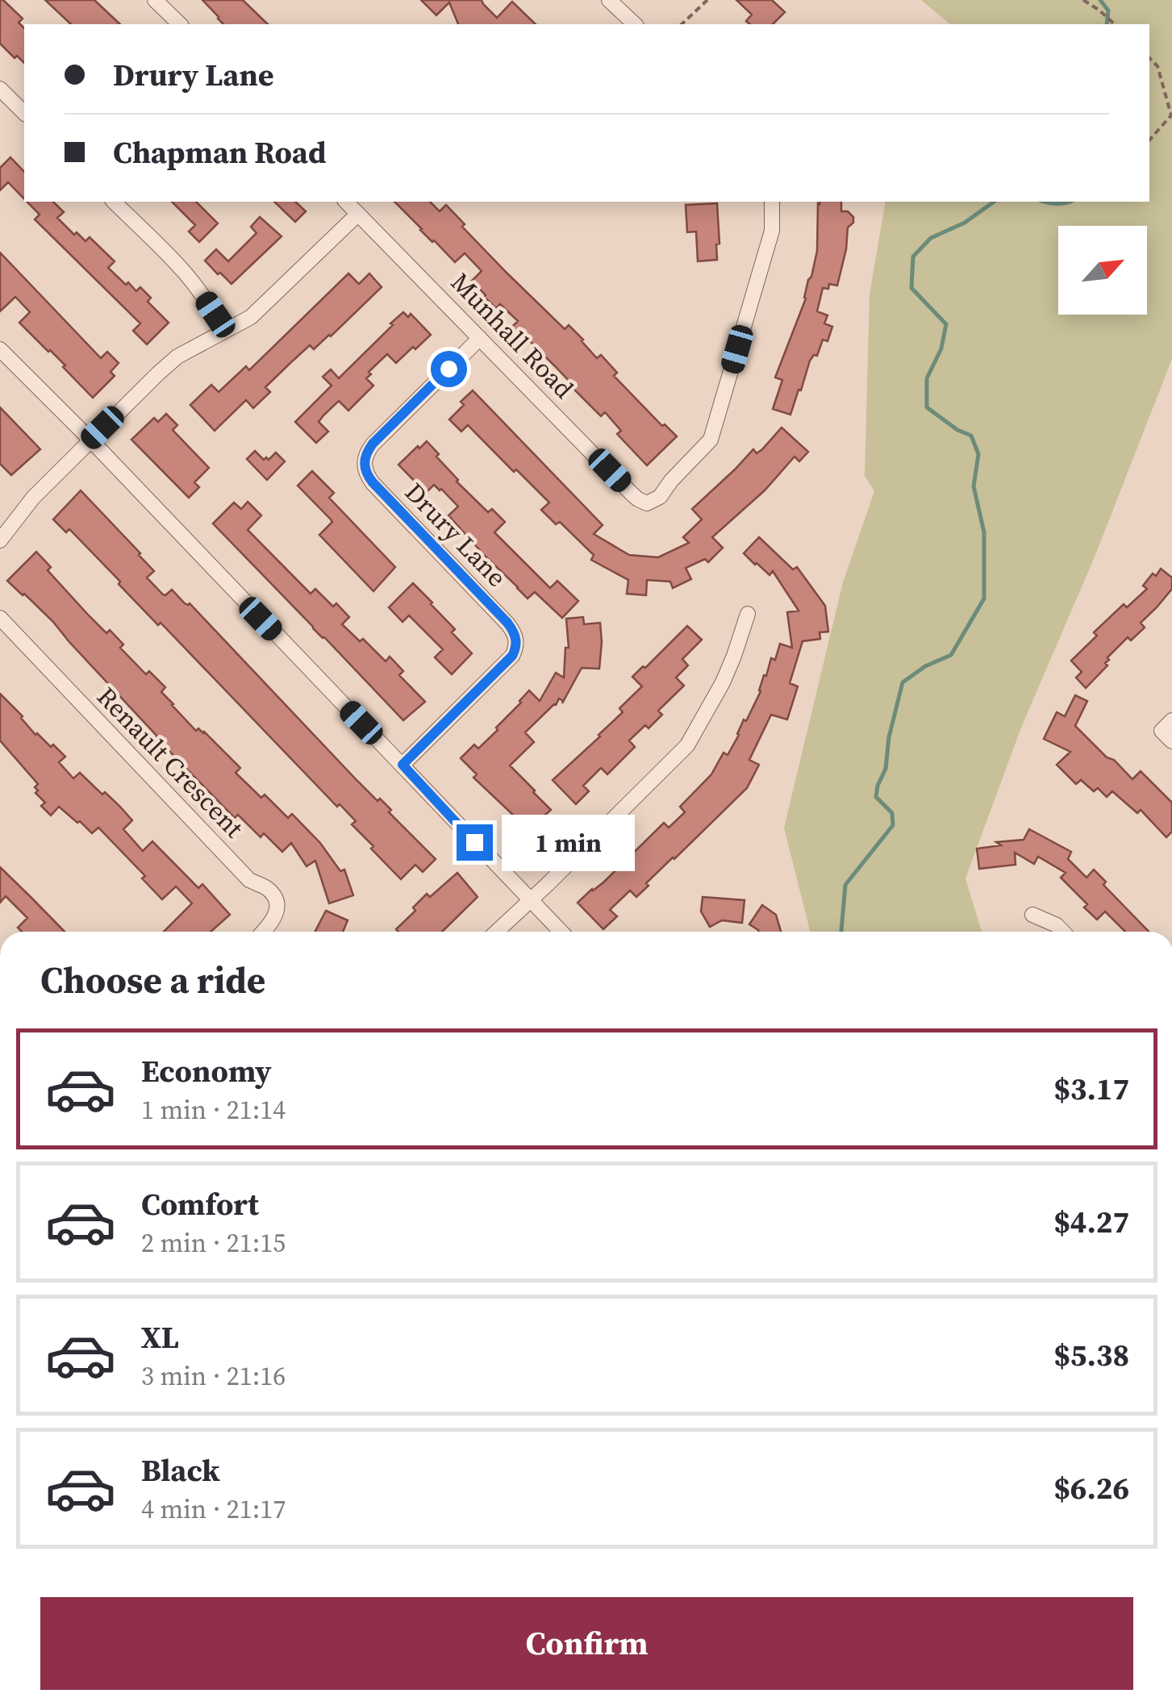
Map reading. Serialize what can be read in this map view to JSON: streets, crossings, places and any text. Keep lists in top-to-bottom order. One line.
{"streets":{"street":["Munhall Road","Drury Lane","Renault Crescent"]},"crossings":[["Munhall Road","Drury Lane"]],"north":"top right","page":{"banner":["Drury Lane","Chapman Road"],"bubble":"1 min","heading":"Choose a ride","list":[{"name":"Economy","note":"1 min · 21:14","value":"$3.17"},{"name":"Comfort","note":"2 min · 21:15","value":"$4.27"},{"name":"XL","note":"3 min · 21:16","value":"$5.38"},{"name":"Black","note":"4 min · 21:17","value":"$6.26"}],"buttons":"Confirm"}}
